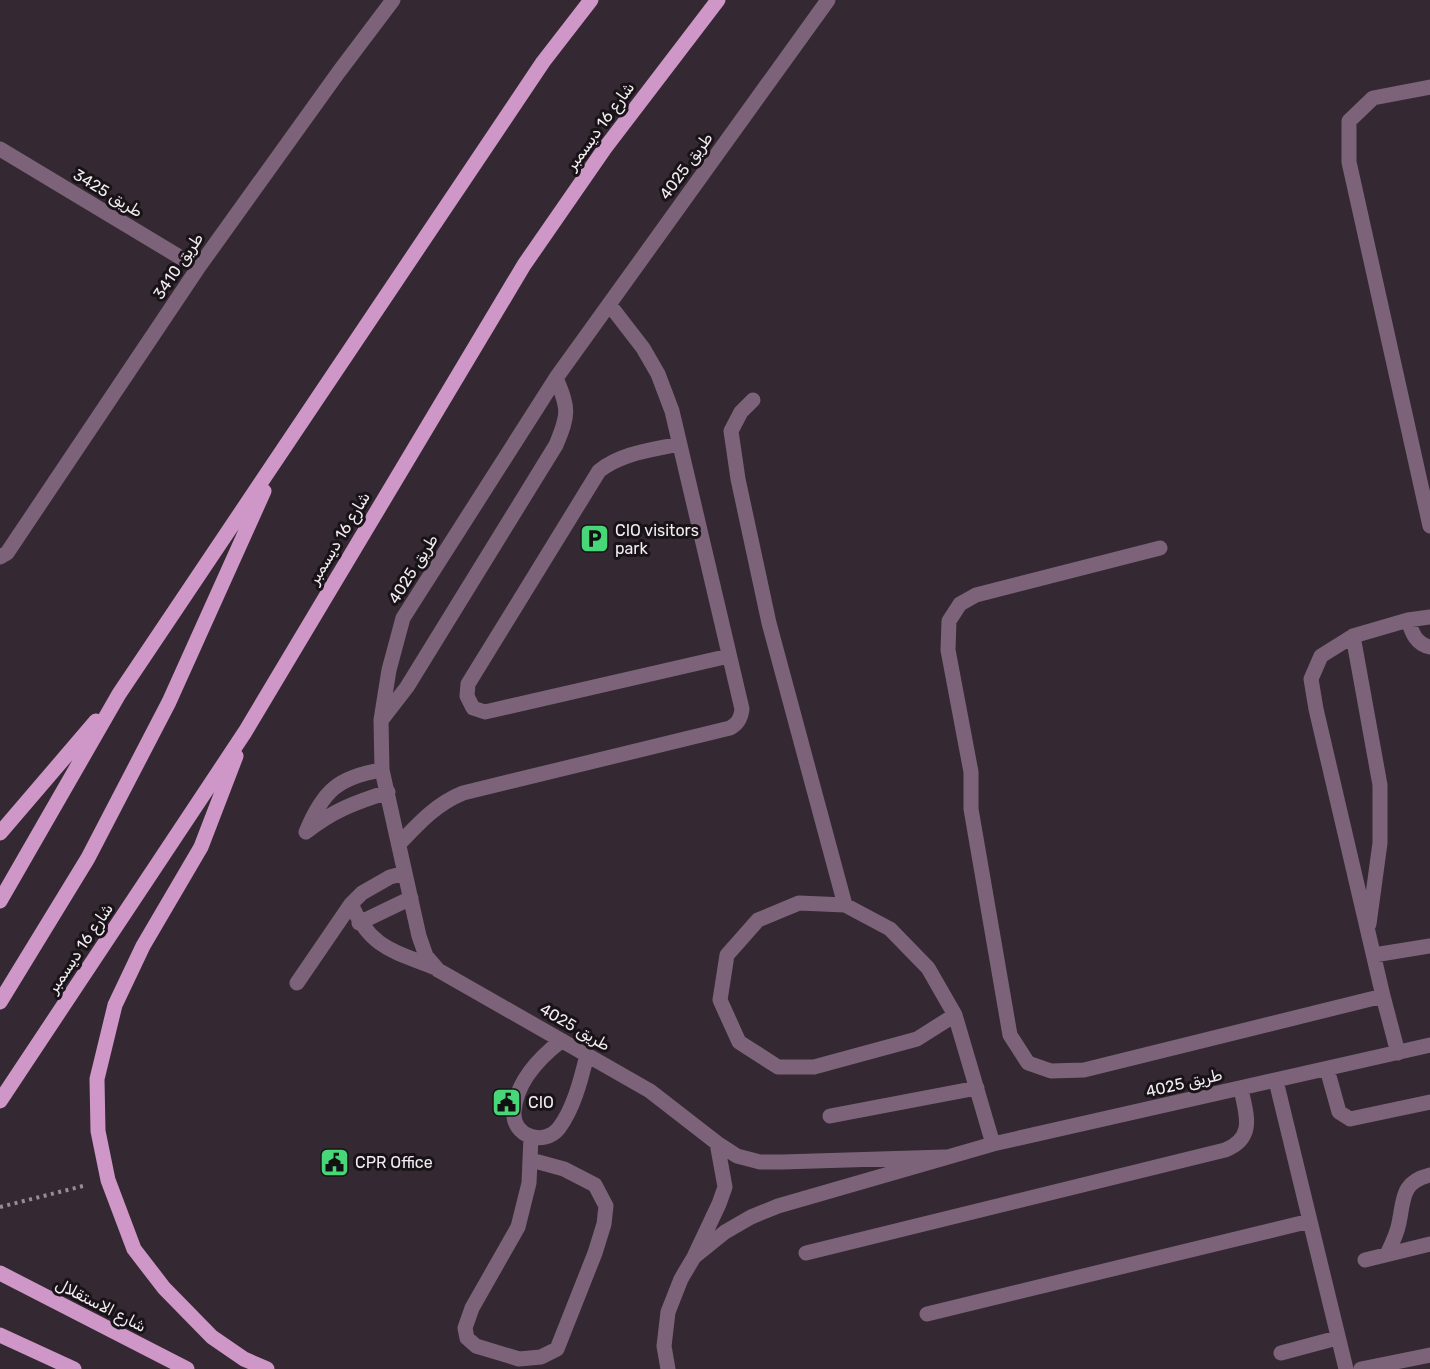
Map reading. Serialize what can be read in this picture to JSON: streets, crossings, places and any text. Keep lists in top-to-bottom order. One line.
{"streets":{"main road":["شارع 16 ديسمبر","شارع الاستقلال"],"street":["طريق 4025","طريق 3425","طريق 3410"]},"crossings":[["طريق 3425","طريق 3410"]],"places":{"parking":["CIO visitors park"],"public building":["CIO","CPR Office"]}}
